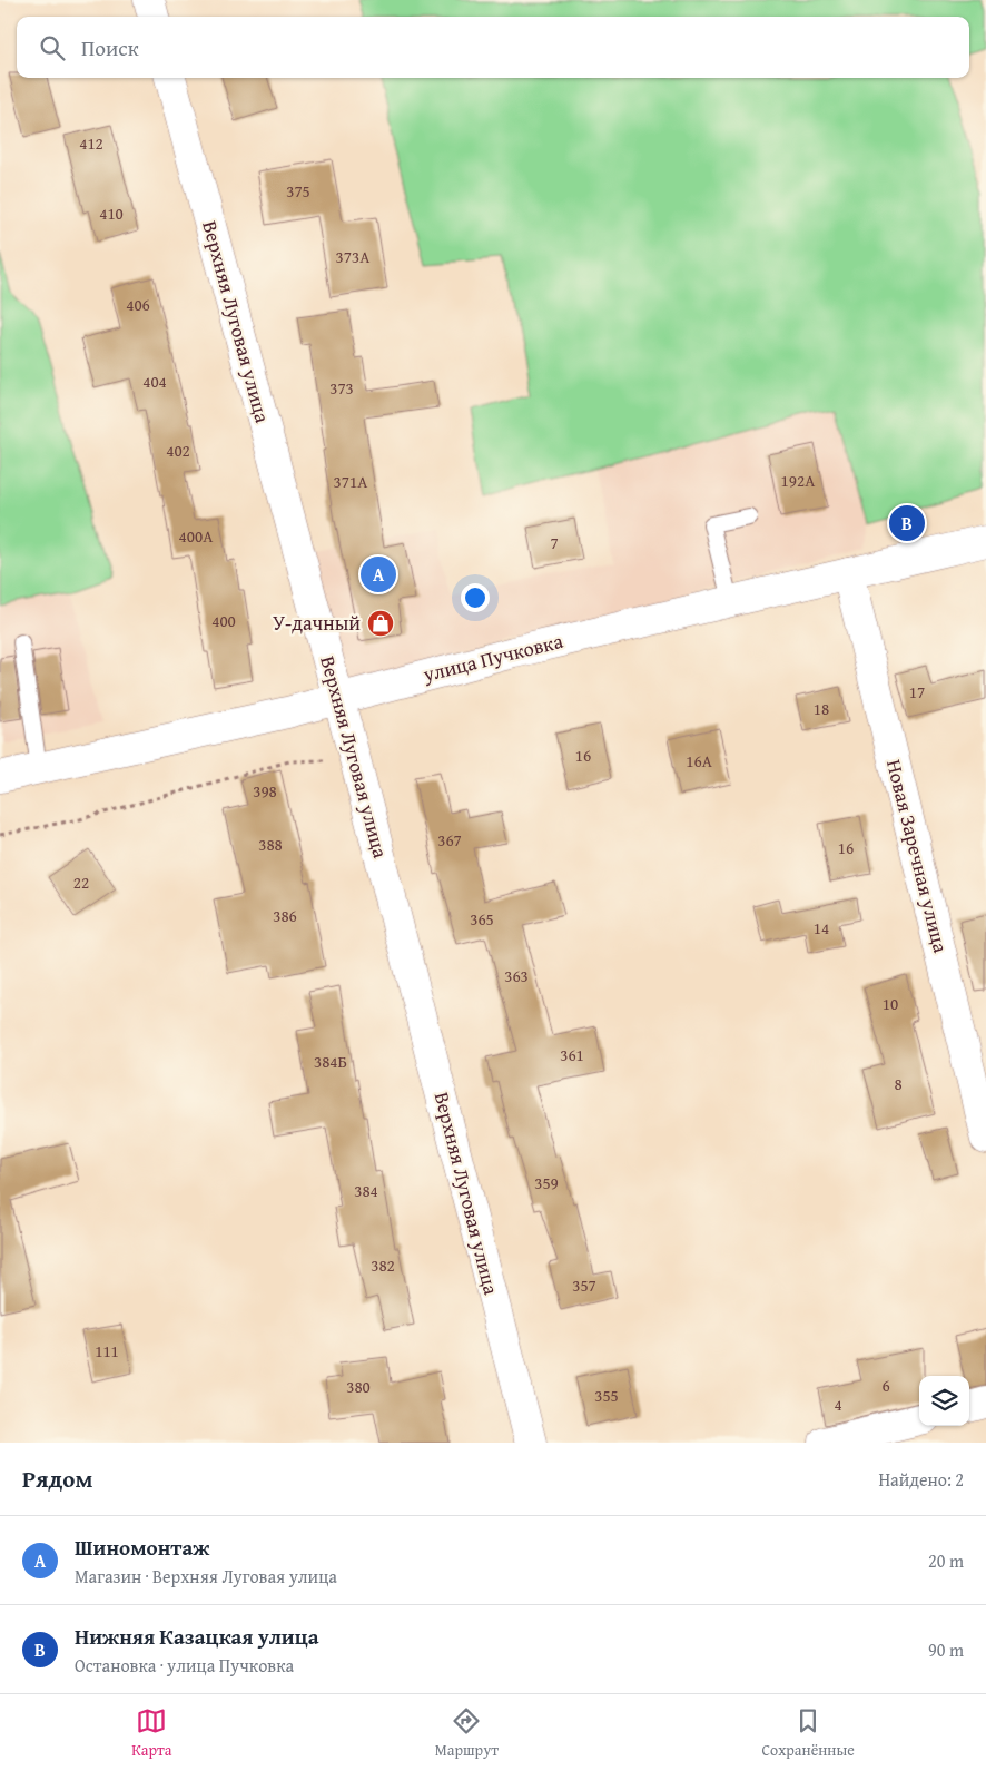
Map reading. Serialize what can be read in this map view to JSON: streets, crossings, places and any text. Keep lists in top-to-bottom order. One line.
{"streets":{"street":["Верхняя Луговая улица","улица Пучковка","Новая Заречная улица"]},"crossings":[["Верхняя Луговая улица","улица Пучковка"],["улица Пучковка","Новая Заречная улица"]],"places":{"shop":["У-дачный"]},"house_numbers":["412","375","410","373А","406","404","373","402","192А","371А","400А","7","400","17","18","16","16А","398","367","388","16","22","386","365","14","363","10","361","384Б","8","359","384","382","357","111","6","380","355","4"],"page":{"search":"Поиск","pins":["B","A"],"heading":["Рядом","Найдено: 2"],"list":[{"mark":"A","name":"Шиномонтаж","note":"Магазин · Верхняя Луговая улица","value":"20 m"},{"mark":"B","name":"Нижняя Казацкая улица","note":"Остановка · улица Пучковка","value":"90 m"}],"nav":["Карта","Маршрут","Сохранённые"]}}
